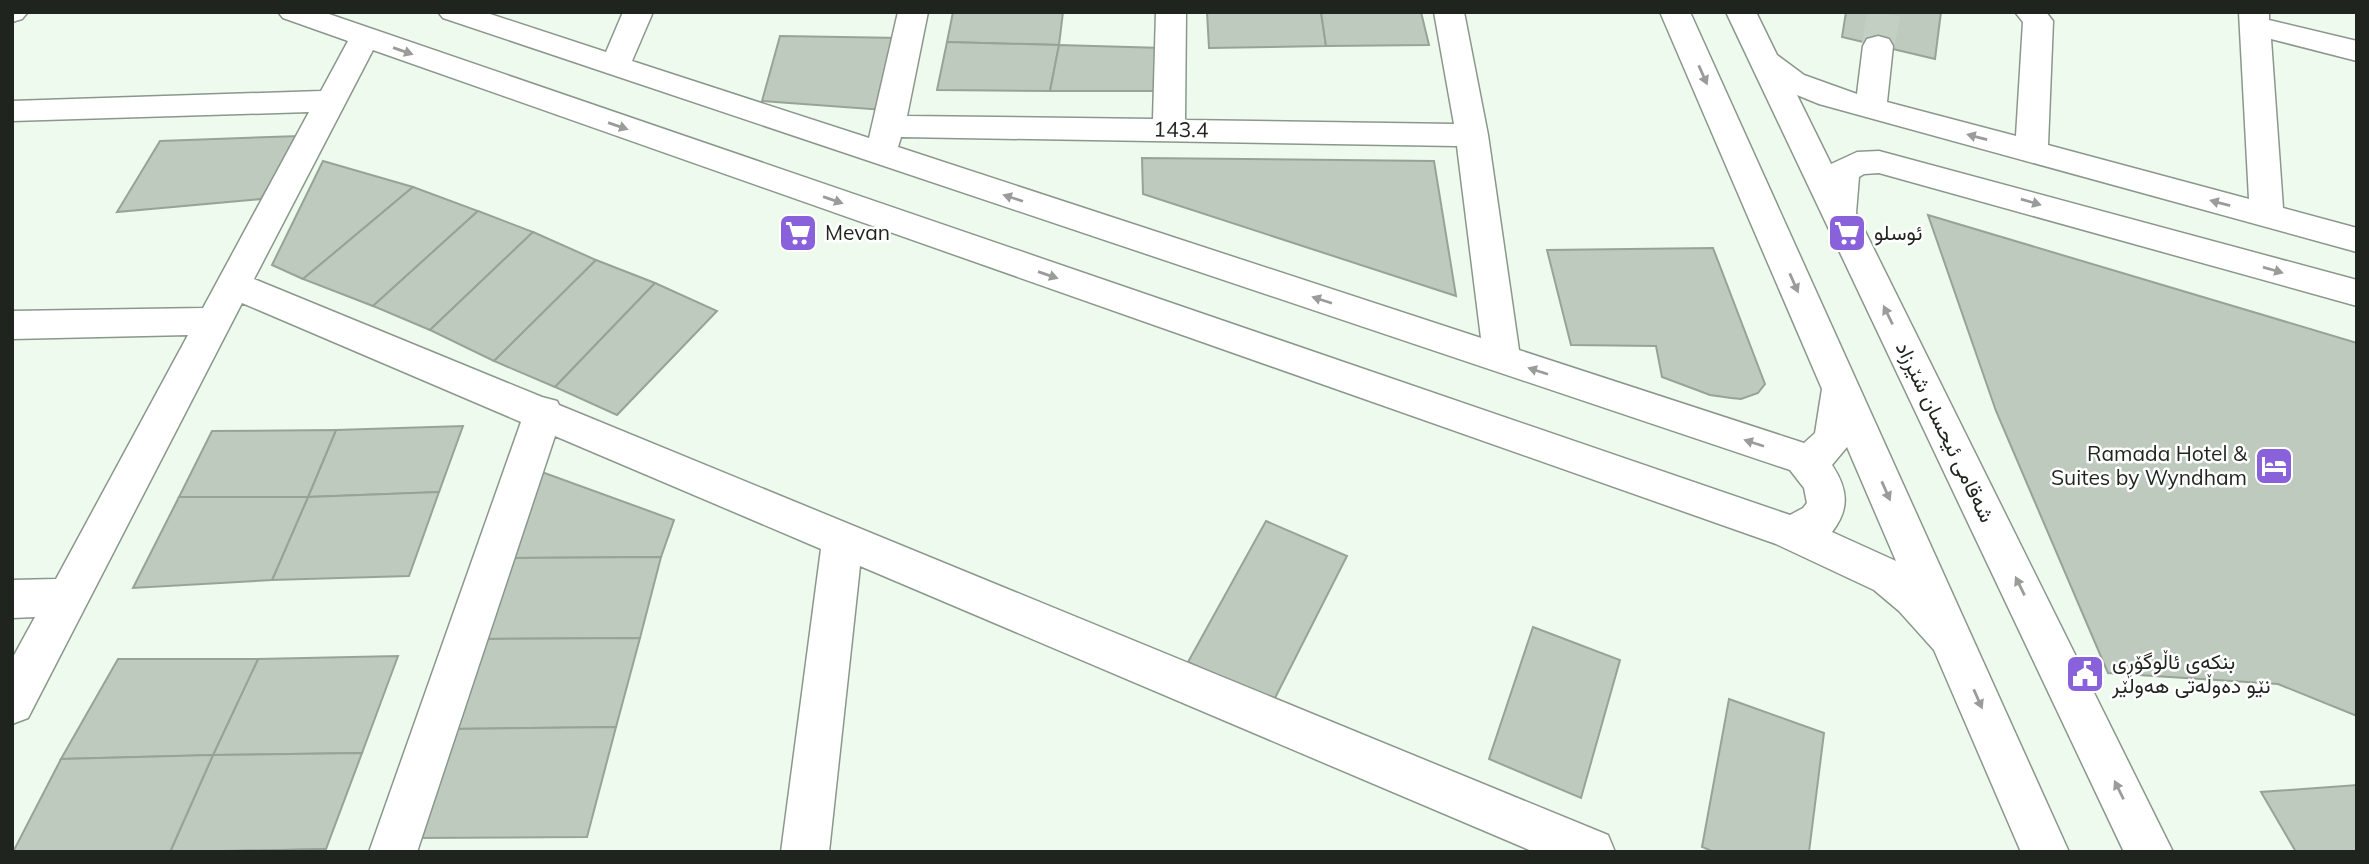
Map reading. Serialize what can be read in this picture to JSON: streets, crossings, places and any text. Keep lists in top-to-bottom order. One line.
{"streets":{"street":["143.4","شەقامی ئیحسان شێرزاد"]},"places":{"supermarket":["Mevan","ئوسلو"],"hotel":["Ramada Hotel & Suites by Wyndham"],"public building":["بنکەی ئاڵوگۆڕی نێو دەوڵەتی هەولێر"]}}
